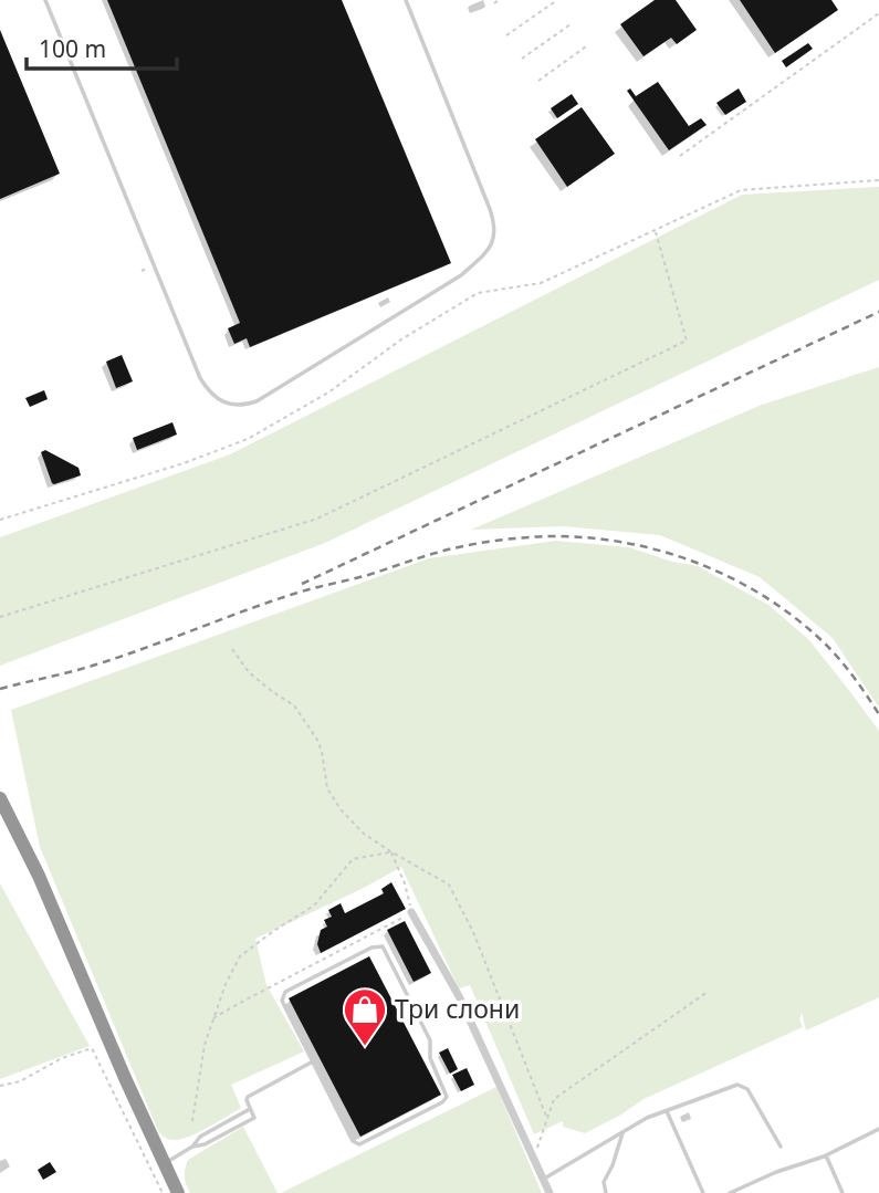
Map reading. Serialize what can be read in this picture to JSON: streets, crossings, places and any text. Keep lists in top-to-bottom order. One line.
{"places":{"shop":["Три слони"]},"scale_bar":"100 m"}
